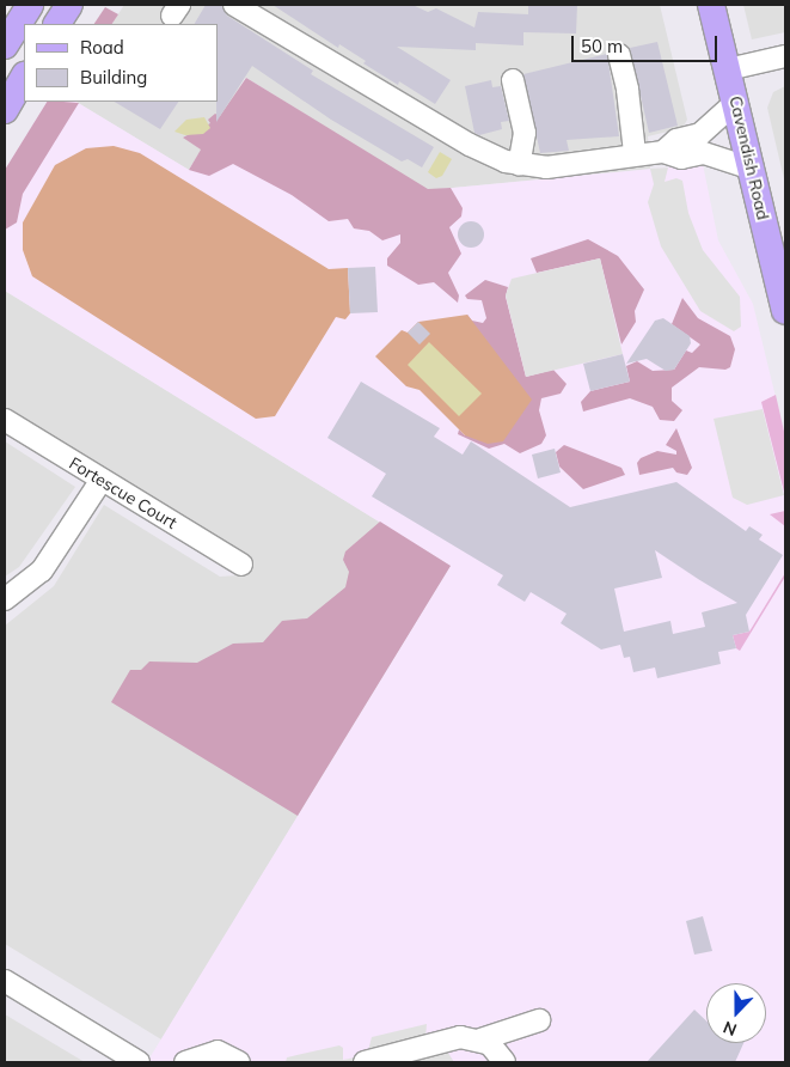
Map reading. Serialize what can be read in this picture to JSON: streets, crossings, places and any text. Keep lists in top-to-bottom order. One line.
{"streets":{"main road":["Cavendish Road"],"street":["Fortescue Court"]},"legend":["Road","Building"],"scale_bar":"50 m","north":"bottom"}
